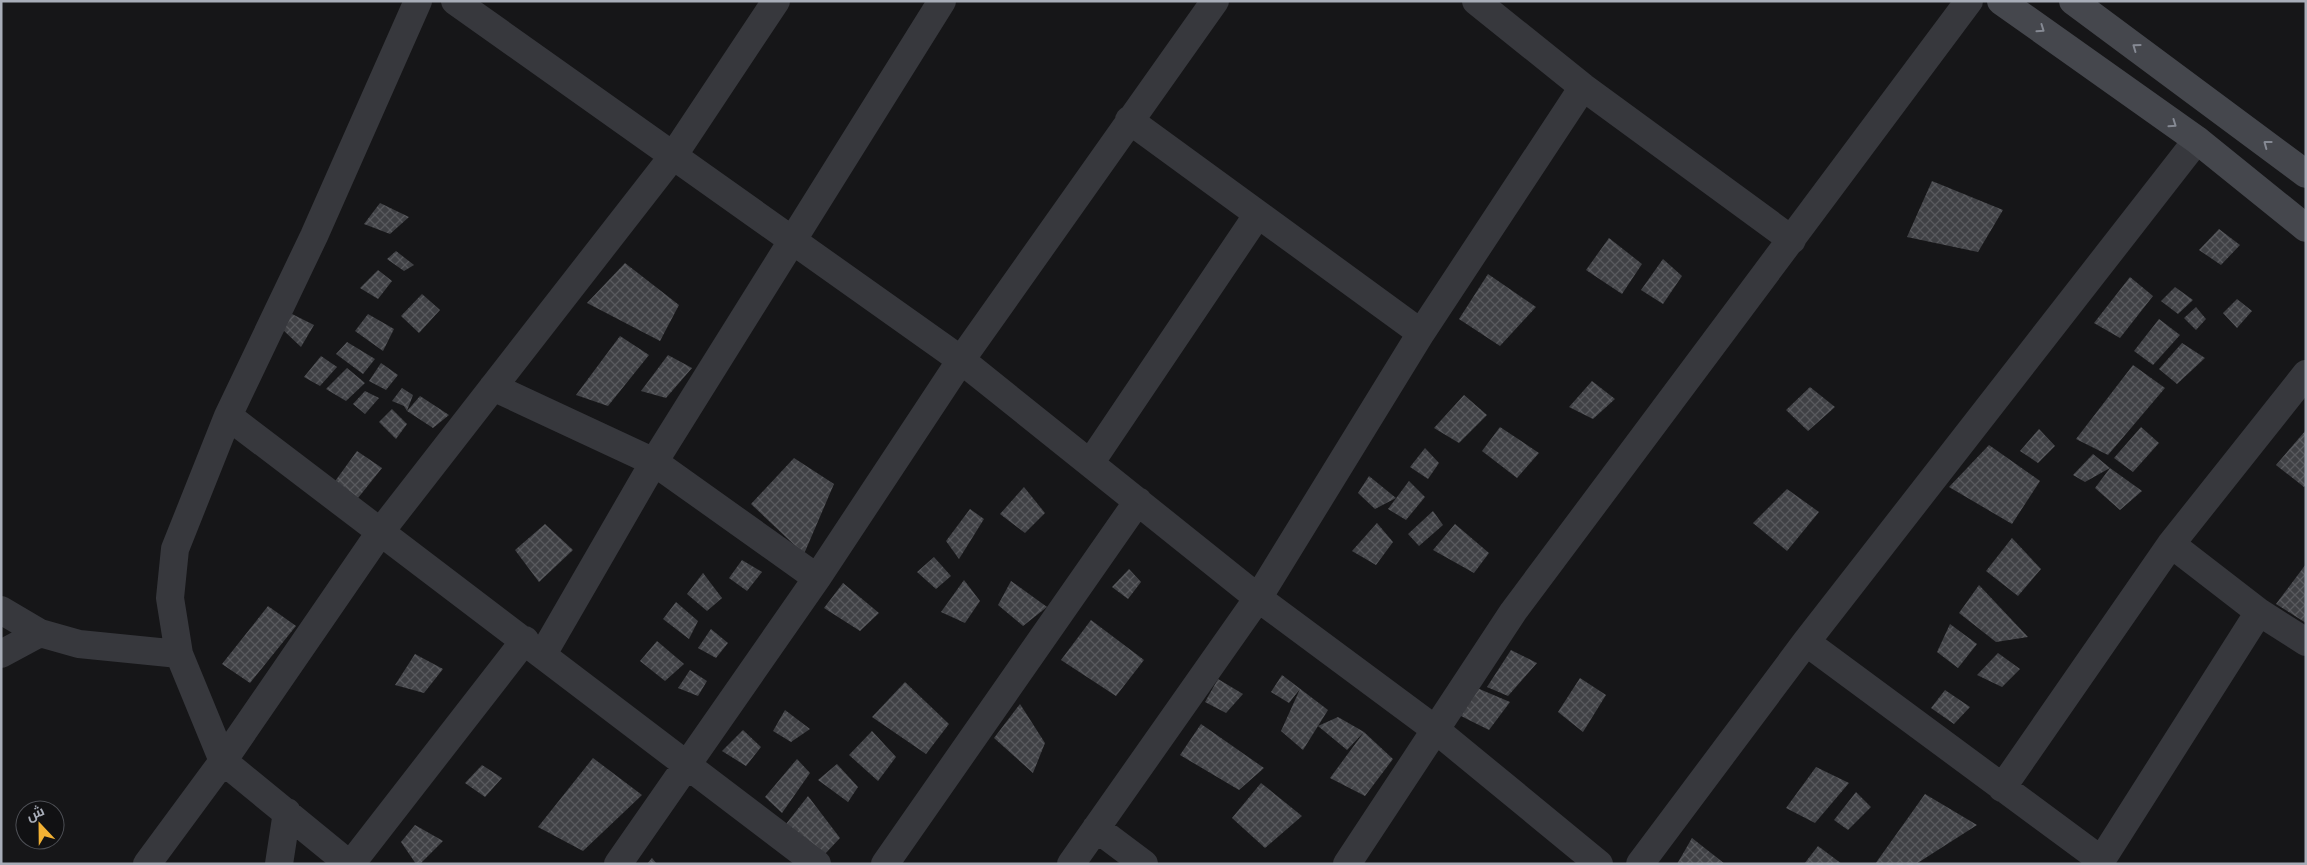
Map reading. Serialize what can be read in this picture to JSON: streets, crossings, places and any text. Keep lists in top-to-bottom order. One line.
{"north":"top"}
